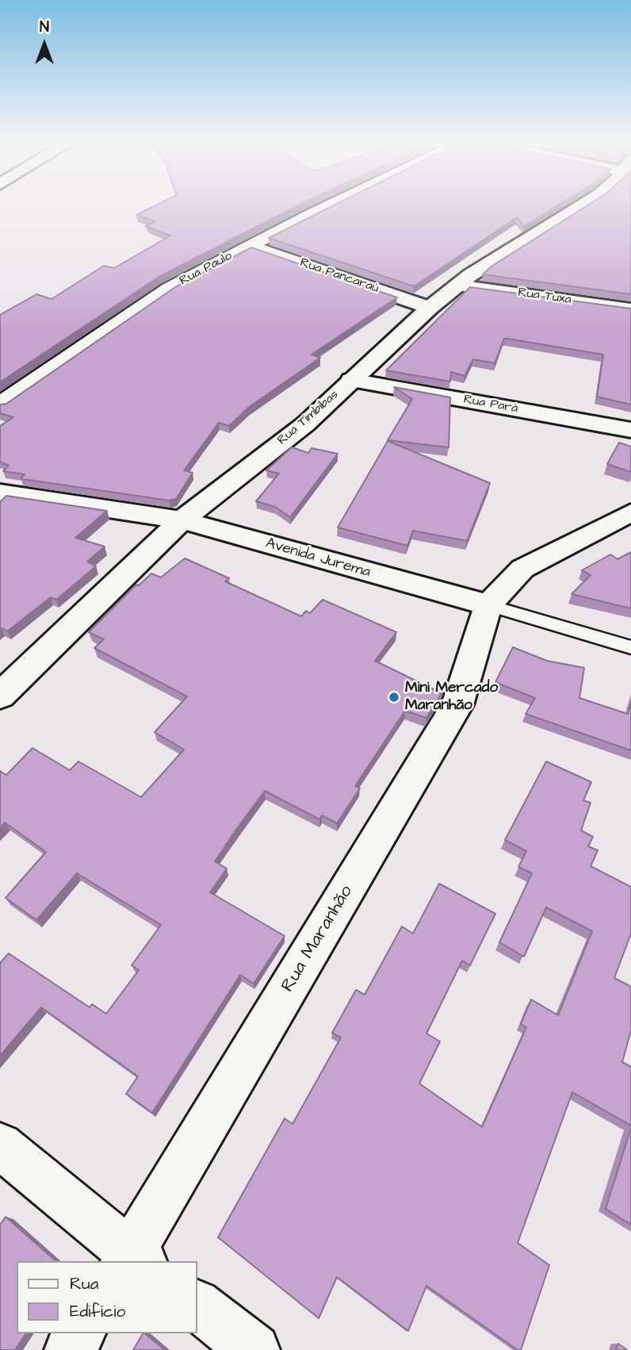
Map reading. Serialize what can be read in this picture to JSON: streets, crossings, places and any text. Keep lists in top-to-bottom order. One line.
{"streets":{"street":["Rua Paulo","Rua Pancaraú","Rua Tuxa","Rua Pará","Rua Timbibas","Avenida Jurema","Rua Maranhão"]},"crossings":[["Rua Paulo","Rua Pancaraú"],["Rua Pancaraú","Rua Timbibas"],["Rua Tuxa","Rua Timbibas"],["Rua Pará","Rua Timbibas"],["Rua Timbibas","Avenida Jurema"],["Avenida Jurema","Rua Maranhão"]],"places":["Mini Mercado Maranhão"],"legend":["Rua","Edifício"],"north":"top"}
